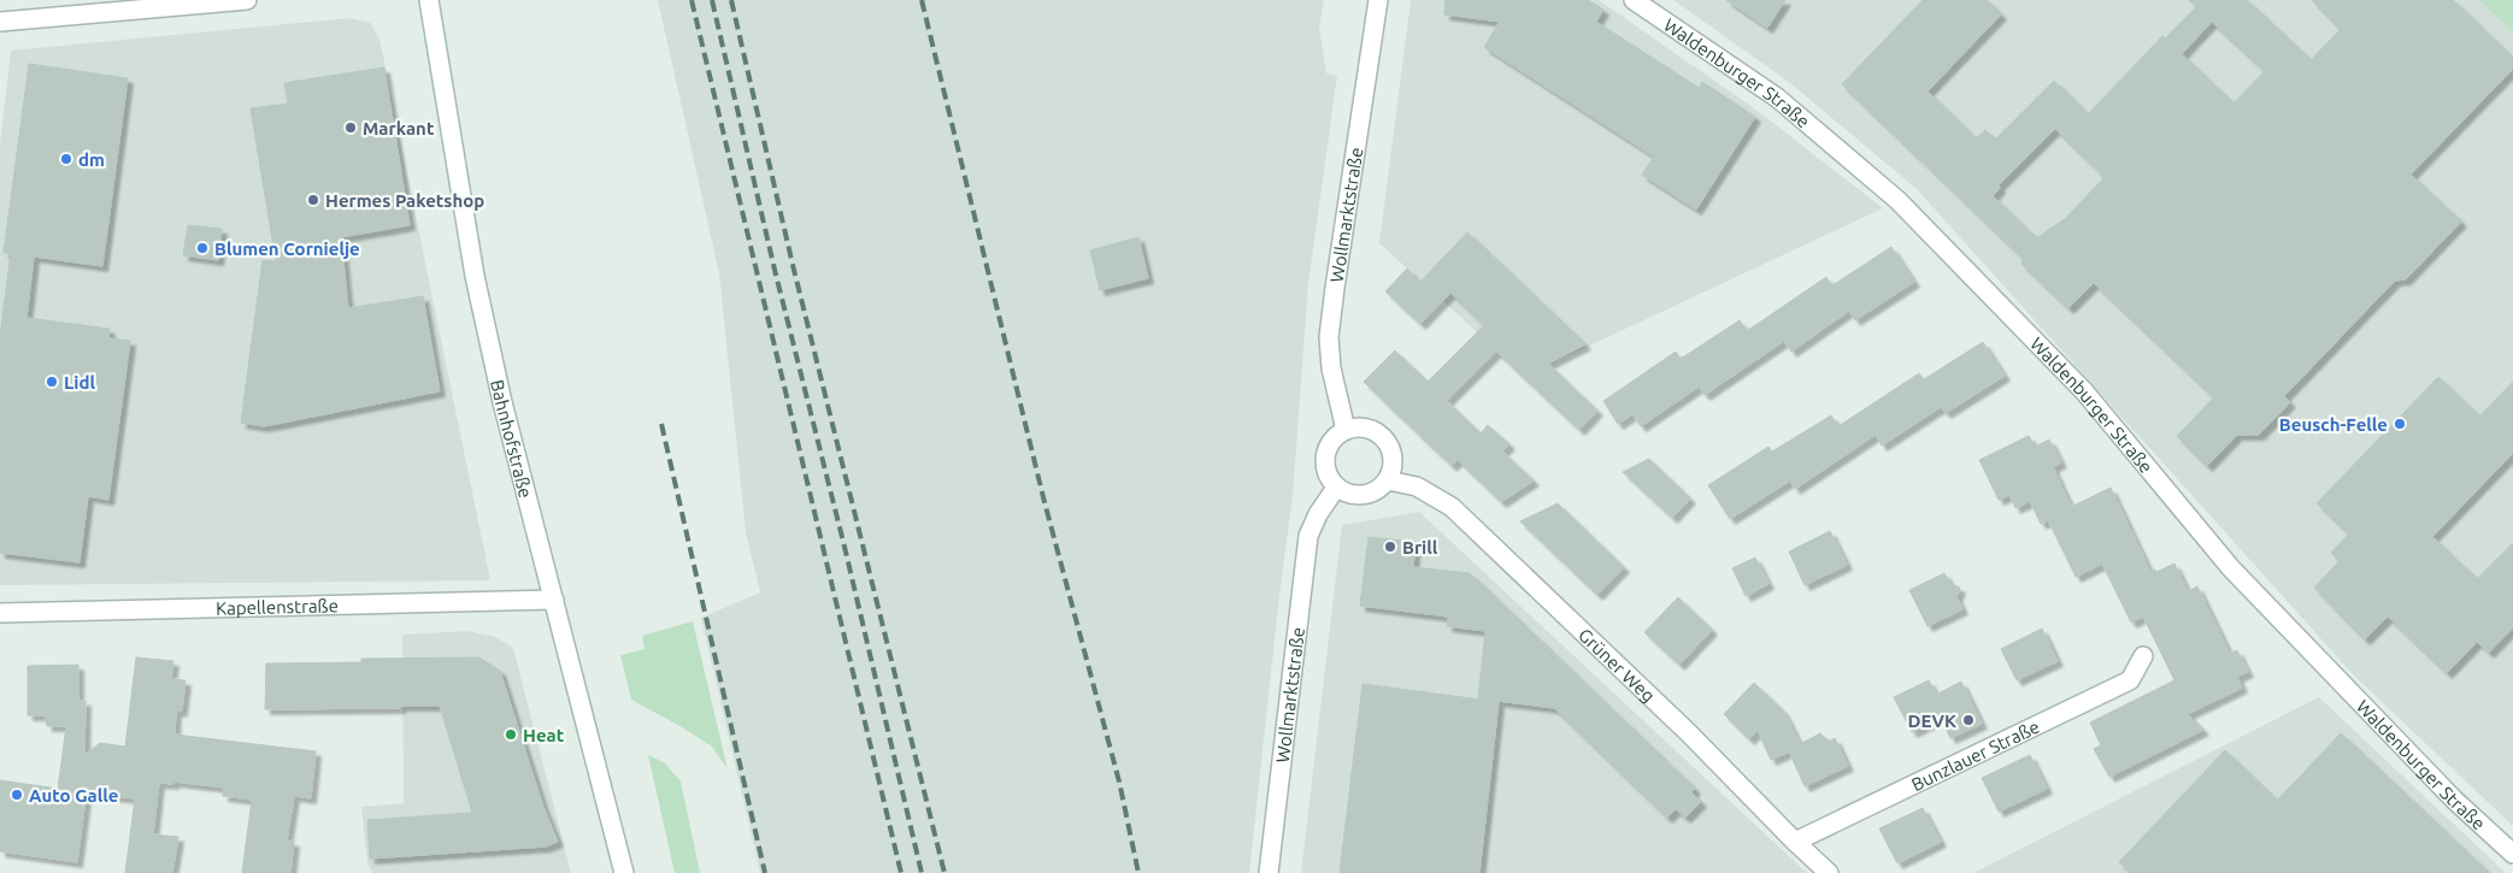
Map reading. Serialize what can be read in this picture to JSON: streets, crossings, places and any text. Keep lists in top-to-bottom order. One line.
{"streets":{"street":["Waldenburger Straße","Wollmarktstraße","Bahnhofstraße","Kapellenstraße","Grüner Weg","Bunzlauer Straße"]},"crossings":[["Wollmarktstraße","Grüner Weg"],["Bahnhofstraße","Kapellenstraße"],["Grüner Weg","Bunzlauer Straße"]],"places":["Markant","dm","Hermes Paketshop","Blumen Cornielje","Lidl","Beusch-Felle","Brill","DEVK","Heat","Auto Galle"]}
